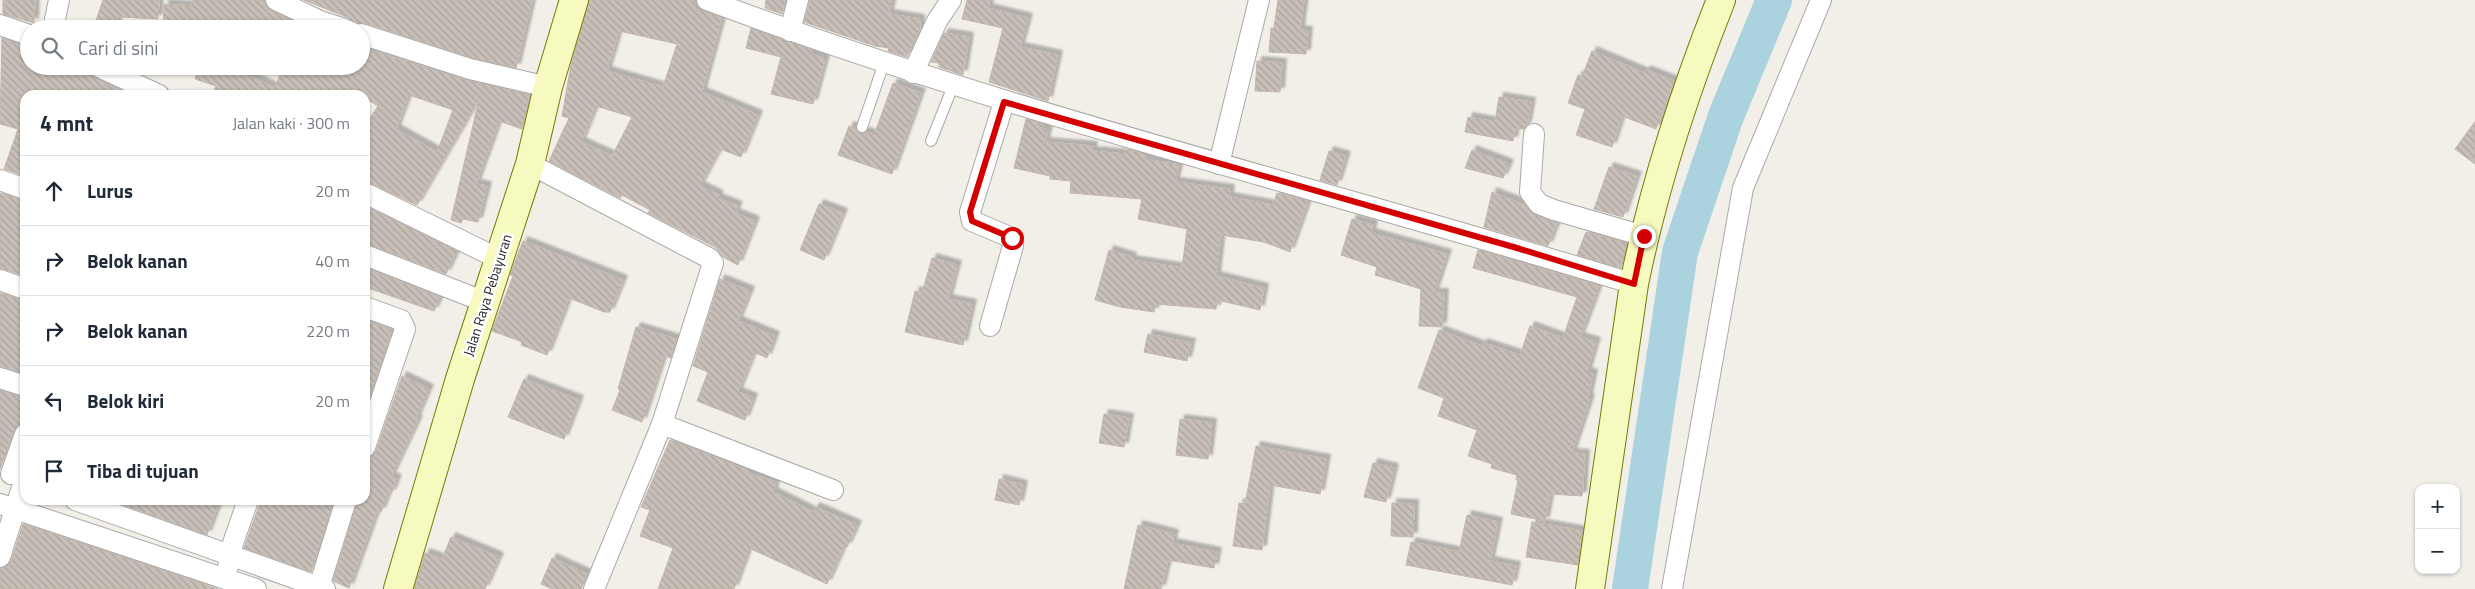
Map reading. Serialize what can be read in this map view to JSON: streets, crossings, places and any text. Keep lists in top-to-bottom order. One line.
{"streets":{"main road":["Jalan Raya Pebayuran"]},"page":{"search":"Cari di sini","heading":["4 mnt","Jalan kaki · 300 m"],"list":[["Lurus","20 m"],["Belok kanan","40 m"],["Belok kanan","220 m"],["Belok kiri","20 m"],"Tiba di tujuan"],"map_buttons":["+","−"]}}
